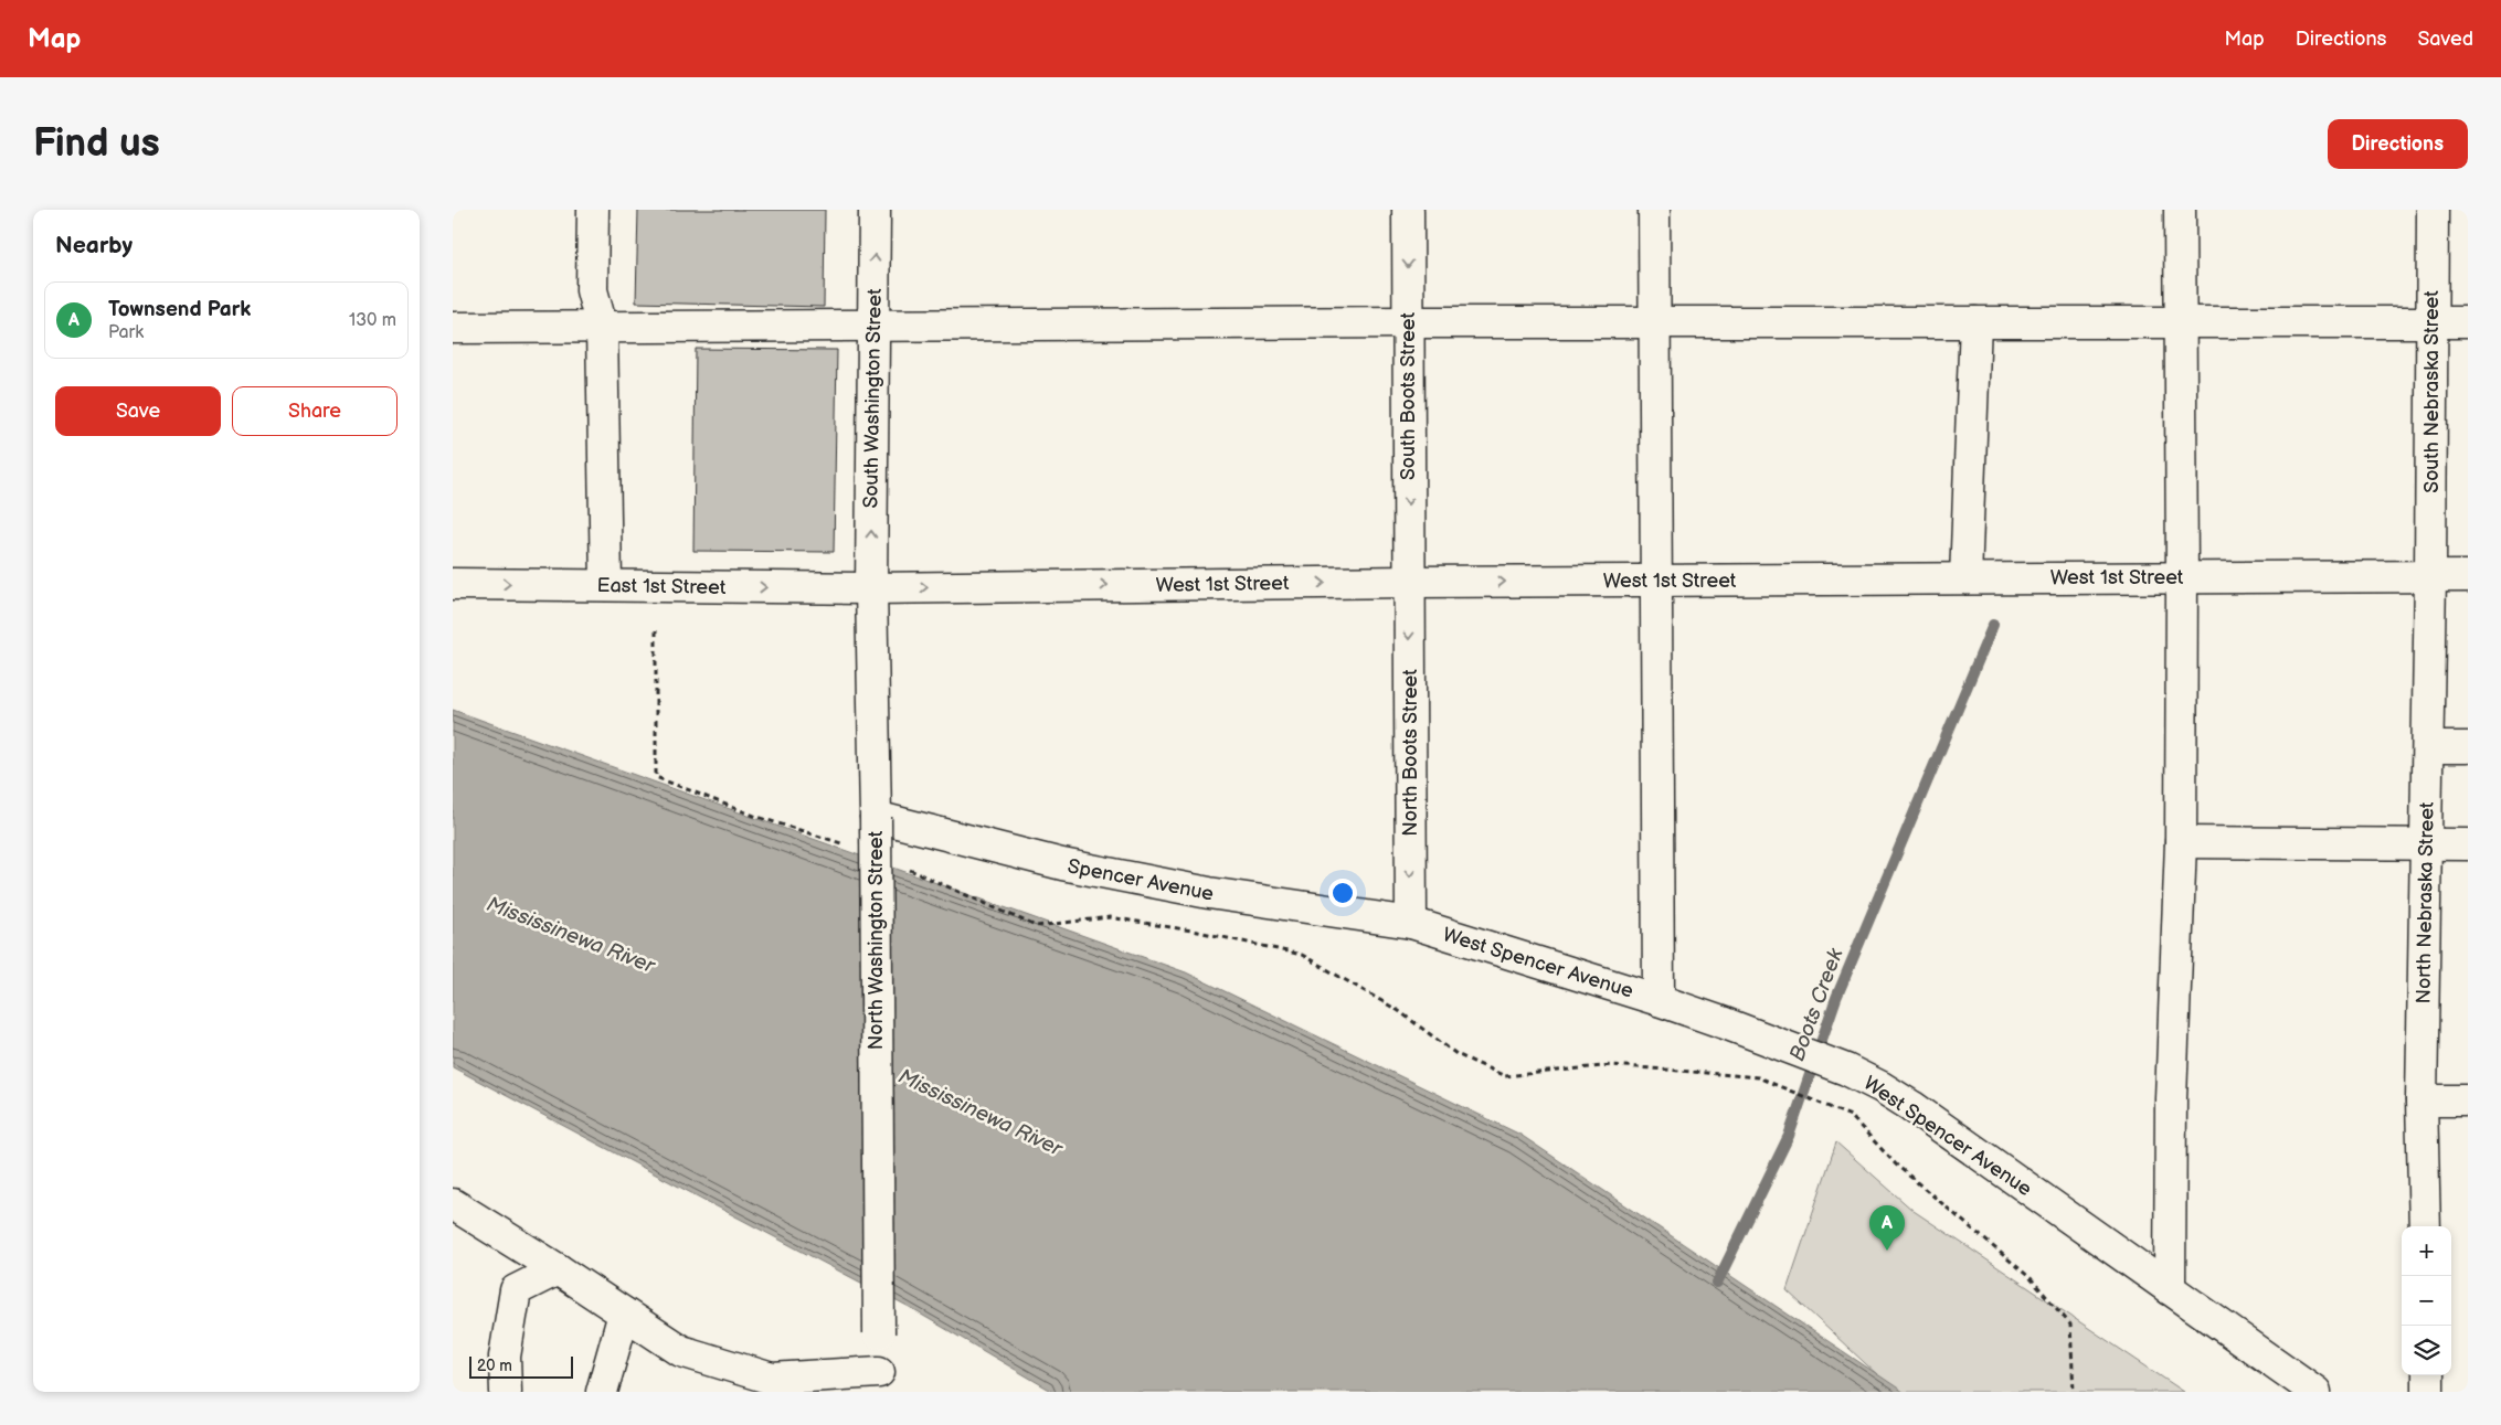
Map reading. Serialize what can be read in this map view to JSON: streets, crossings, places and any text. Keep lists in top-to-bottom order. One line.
{"streets":{"street":["South Nebraska Street","South Boots Street","South Washington Street","West 1st Street","East 1st Street","North Boots Street","Spencer Avenue","North Nebraska Street","North Washington Street","West Spencer Avenue"]},"crossings":[["South Nebraska Street","West 1st Street"],["South Nebraska Street","North Nebraska Street"],["South Boots Street","West 1st Street"],["South Boots Street","North Boots Street"],["South Washington Street","West 1st Street"],["South Washington Street","East 1st Street"],["South Washington Street","North Washington Street"],["West 1st Street","East 1st Street"],["West 1st Street","North Boots Street"],["West 1st Street","North Nebraska Street"],["West 1st Street","North Washington Street"],["East 1st Street","North Washington Street"],["North Boots Street","Spencer Avenue"],["North Boots Street","West Spencer Avenue"],["Spencer Avenue","North Washington Street"],["Spencer Avenue","West Spencer Avenue"]],"water":["Mississinewa River","Boots Creek"],"scale_bar":"20 m","page":{"header":"Map","nav":["Map","Directions","Saved"],"buttons":["Directions",["Save","Share"]],"title":"Find us","heading":"Nearby","list":[{"mark":"A","name":"Townsend Park","note":"Park","value":"130 m"}],"pins":"A","map_buttons":["+","−"],"scale":"20 m"}}
